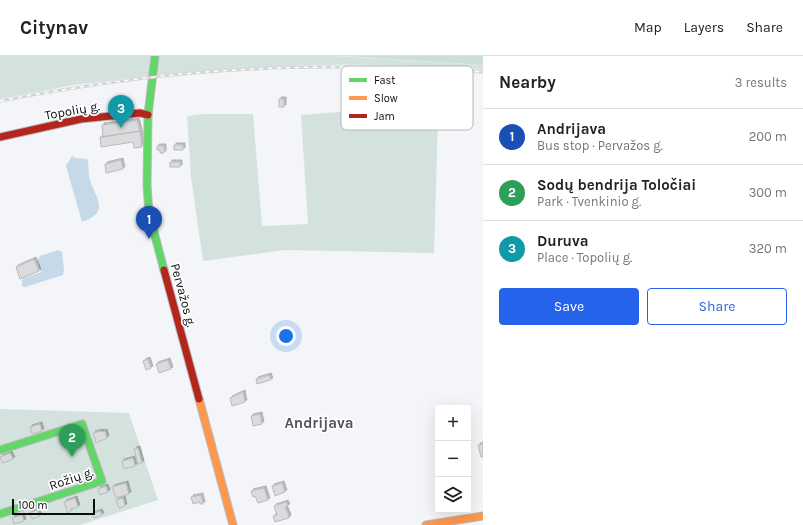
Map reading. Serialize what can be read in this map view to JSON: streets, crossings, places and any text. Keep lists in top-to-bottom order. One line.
{"streets":{"main road":["Topolių g.","Pervažos g.","Rožių g."]},"crossings":[["Topolių g.","Pervažos g."]],"districts":["Andrijava"],"legend":["Fast","Slow","Jam"],"scale_bar":"100 m","page":{"header":"Citynav","nav":["Map","Layers","Share"],"heading":["Nearby","3 results"],"pins":["3","1","2"],"list":[{"mark":"1","name":"Andrijava","note":"Bus stop · Pervažos g.","value":"200 m"},{"mark":"2","name":"Sodų bendrija Toločiai","note":"Park · Tvenkinio g.","value":"300 m"},{"mark":"3","name":"Duruva","note":"Place · Topolių g.","value":"320 m"}],"buttons":["Save","Share"],"map_buttons":["+","−"],"scale":"100 m"}}
